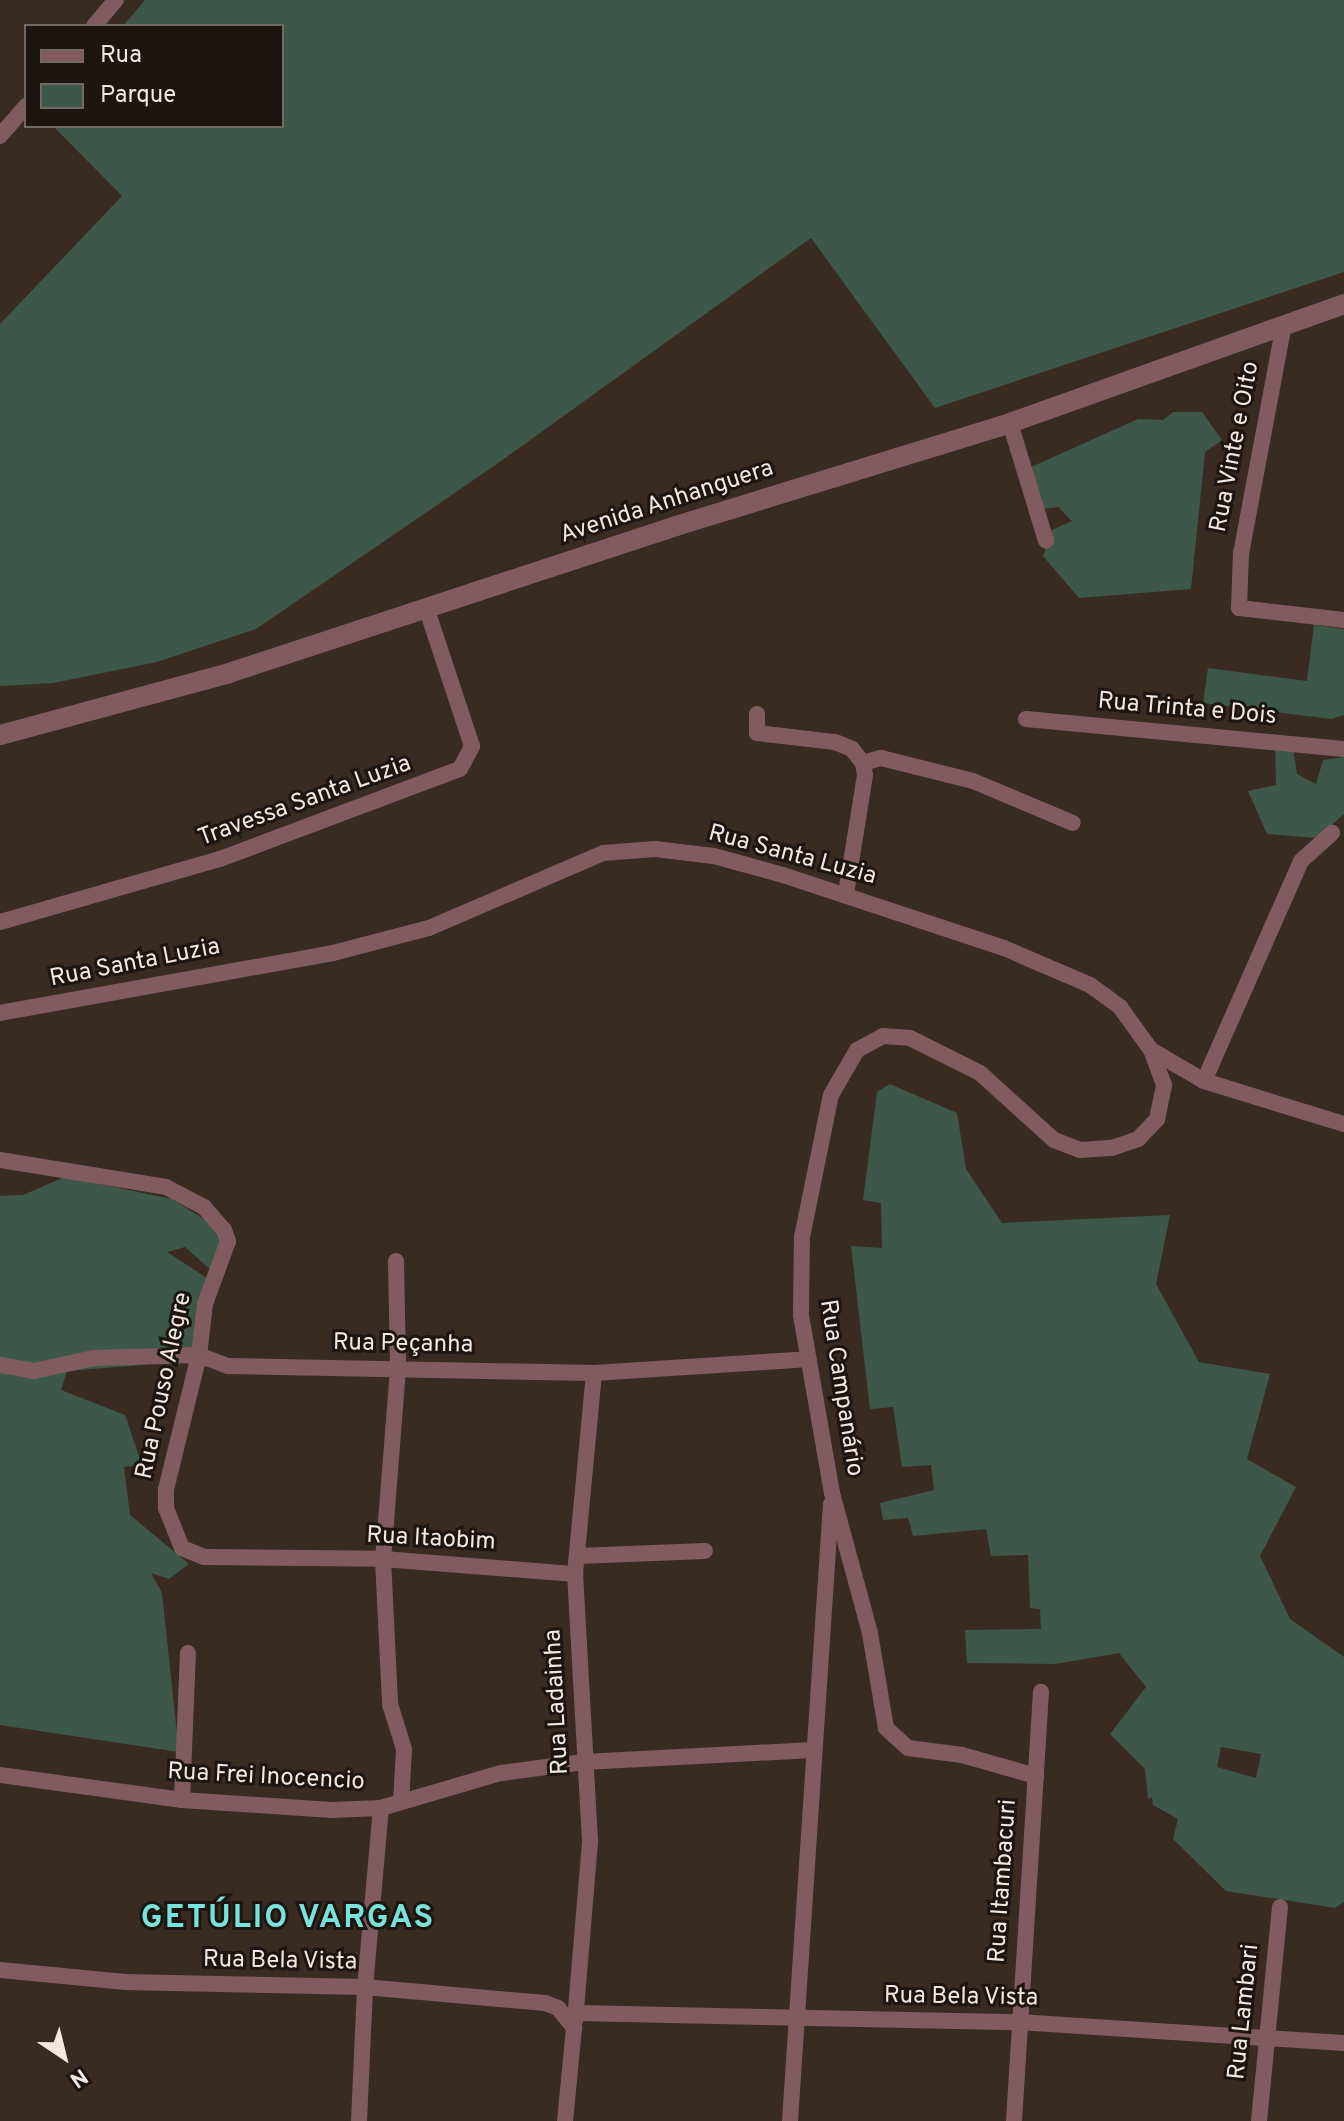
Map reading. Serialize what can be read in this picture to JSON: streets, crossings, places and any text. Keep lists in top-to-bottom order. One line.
{"streets":{"street":["Rua Vinte e Oito","Avenida Anhanguera","Rua Trinta e Dois","Travessa Santa Luzia","Rua Santa Luzia","Rua Peçanha","Rua Pouso Alegre","Rua Campanário","Rua Itaobim","Rua Ladainha","Rua Frei Inocencio","Rua Itambacuri","Rua Bela Vista","Rua Lambari"]},"crossings":[["Rua Vinte e Oito","Avenida Anhanguera"],["Avenida Anhanguera","Travessa Santa Luzia"],["Rua Santa Luzia","Rua Campanário"],["Rua Peçanha","Rua Pouso Alegre"],["Rua Peçanha","Rua Campanário"],["Rua Peçanha","Rua Ladainha"],["Rua Pouso Alegre","Rua Itaobim"],["Rua Campanário","Rua Frei Inocencio"],["Rua Campanário","Rua Itambacuri"],["Rua Campanário","Rua Bela Vista"],["Rua Itaobim","Rua Ladainha"],["Rua Ladainha","Rua Frei Inocencio"],["Rua Ladainha","Rua Bela Vista"],["Rua Itambacuri","Rua Bela Vista"],["Rua Bela Vista","Rua Lambari"]],"districts":["GETÚLIO VARGAS"],"legend":["Rua","Parque"],"north":"bottom right"}
